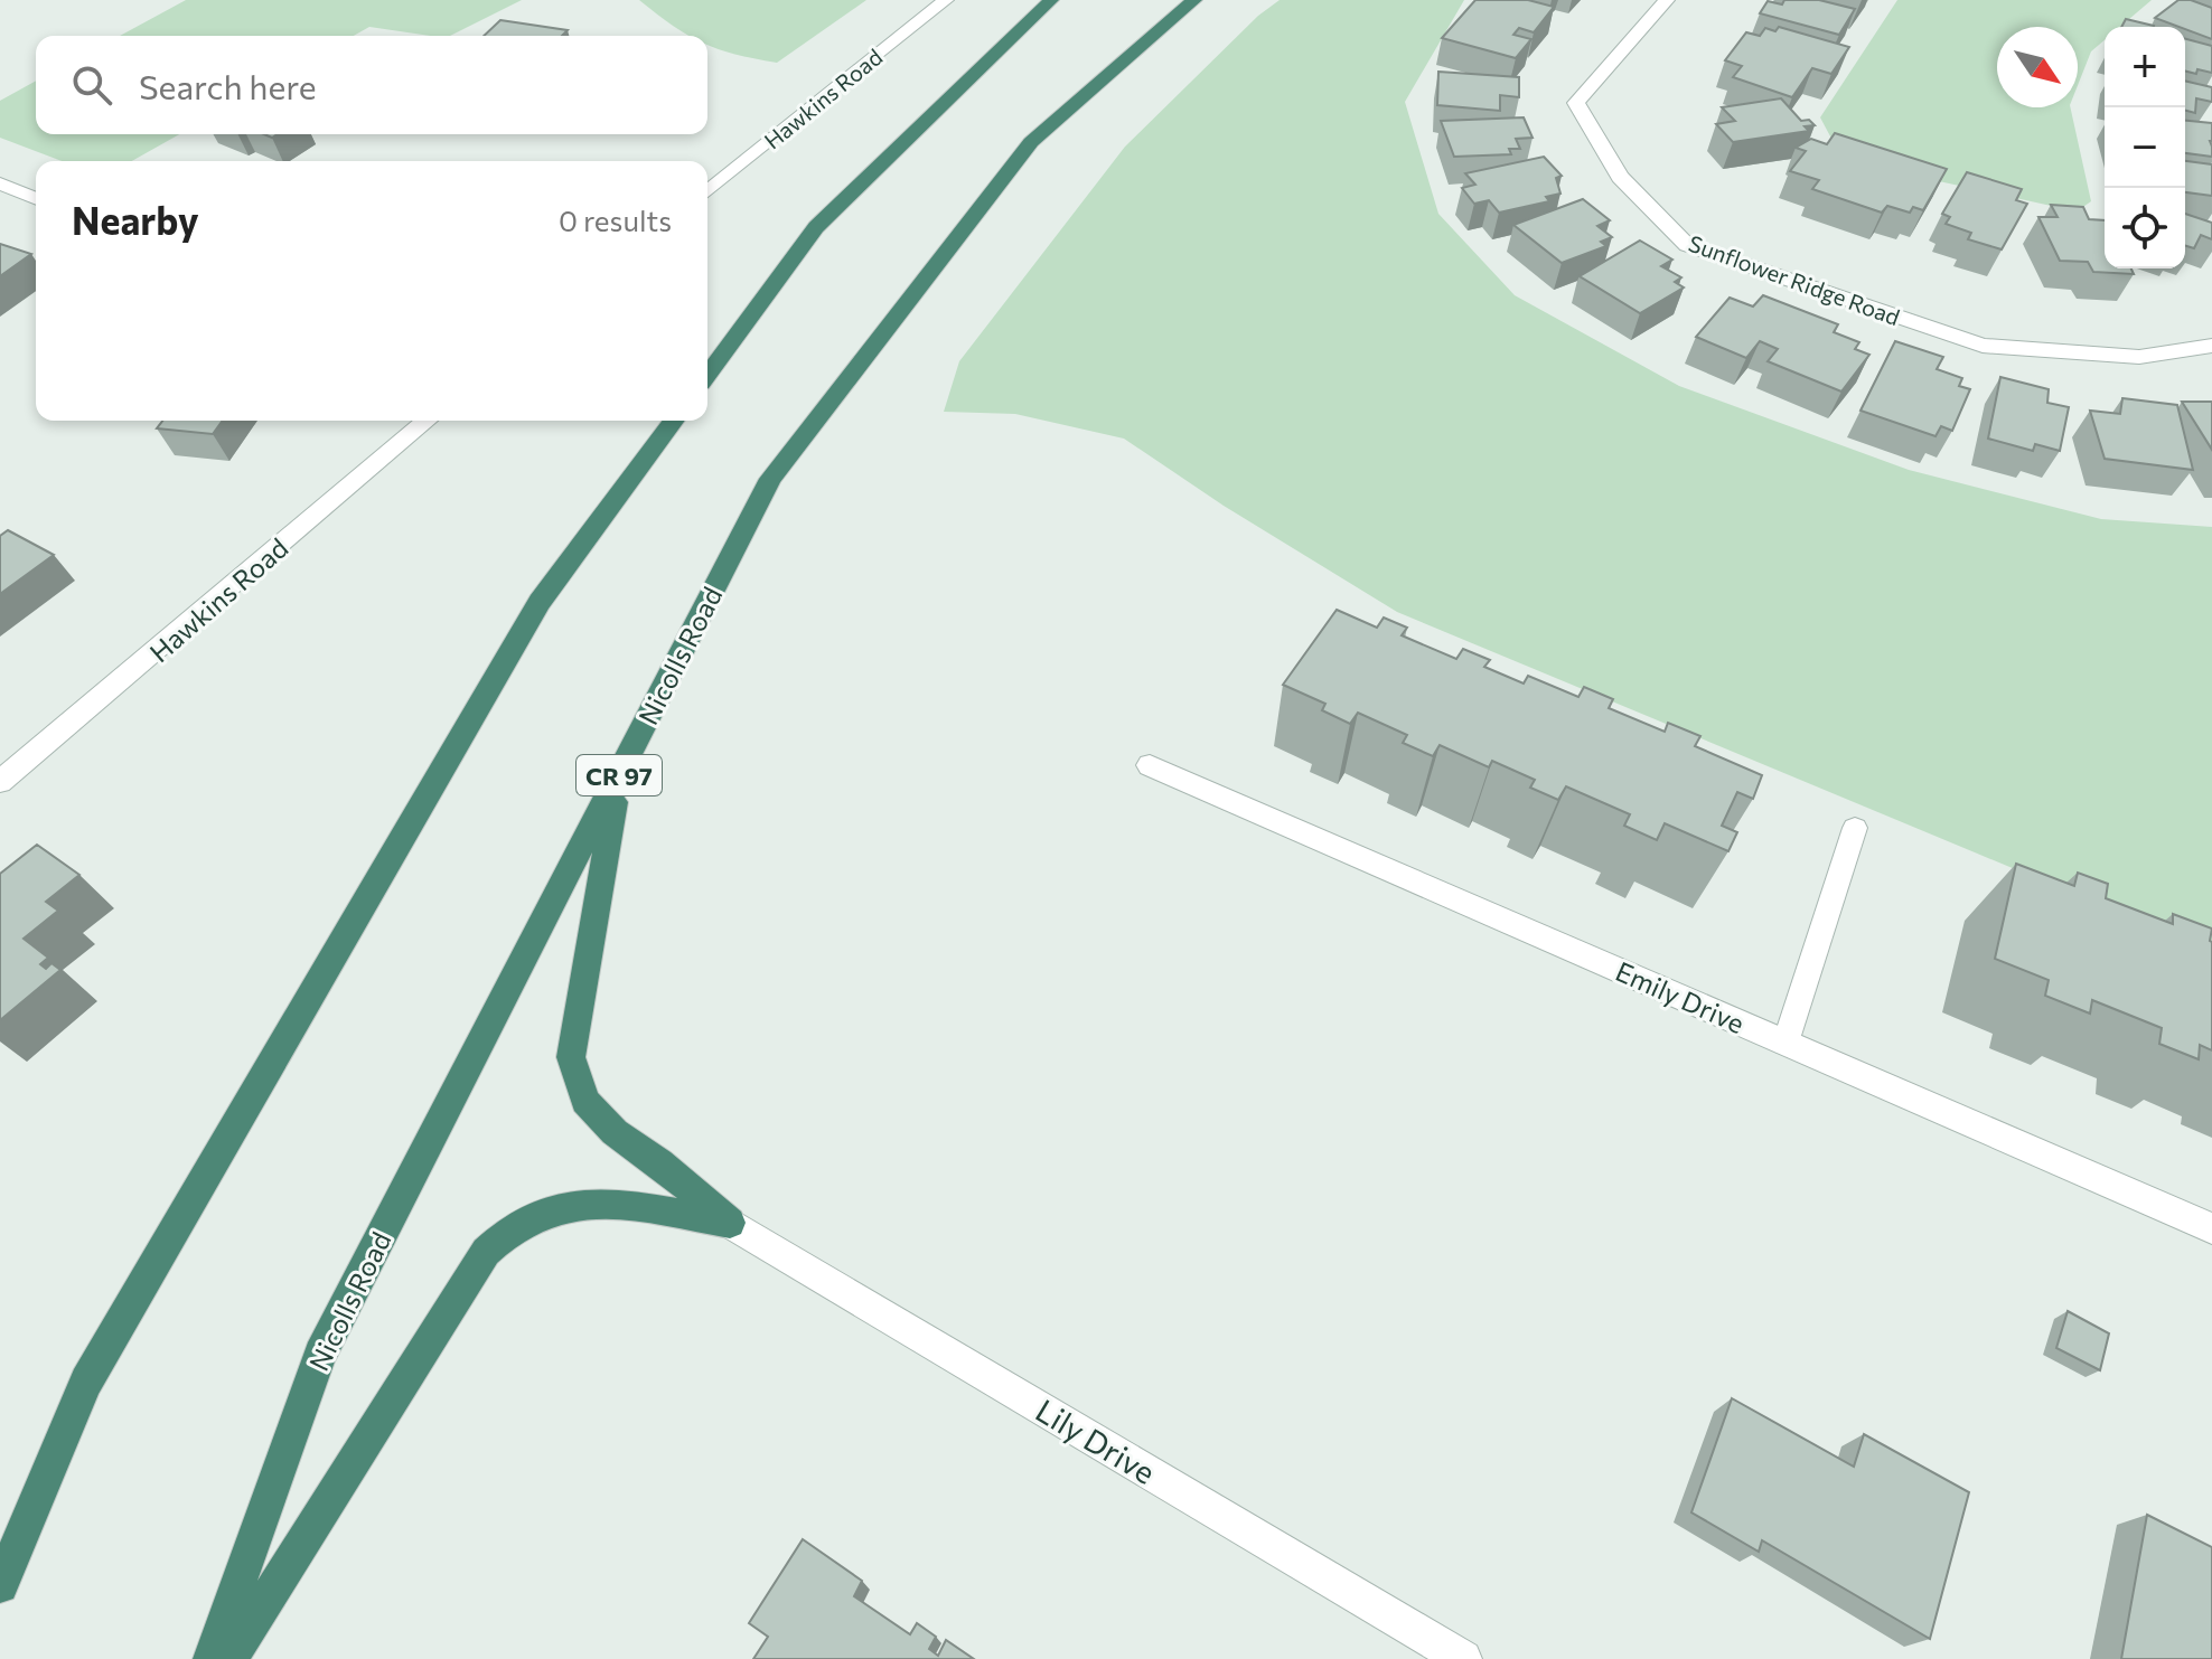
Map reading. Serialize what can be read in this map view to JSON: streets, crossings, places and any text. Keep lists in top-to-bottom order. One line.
{"streets":{"highway":["Nicolls Road","CR 97"],"street":["Hawkins Road","Sunflower Ridge Road","Emily Drive","Lily Drive"]},"north":"bottom right","page":{"map_buttons":["+","−"],"search":"Search here","heading":["Nearby","0 results"]}}
